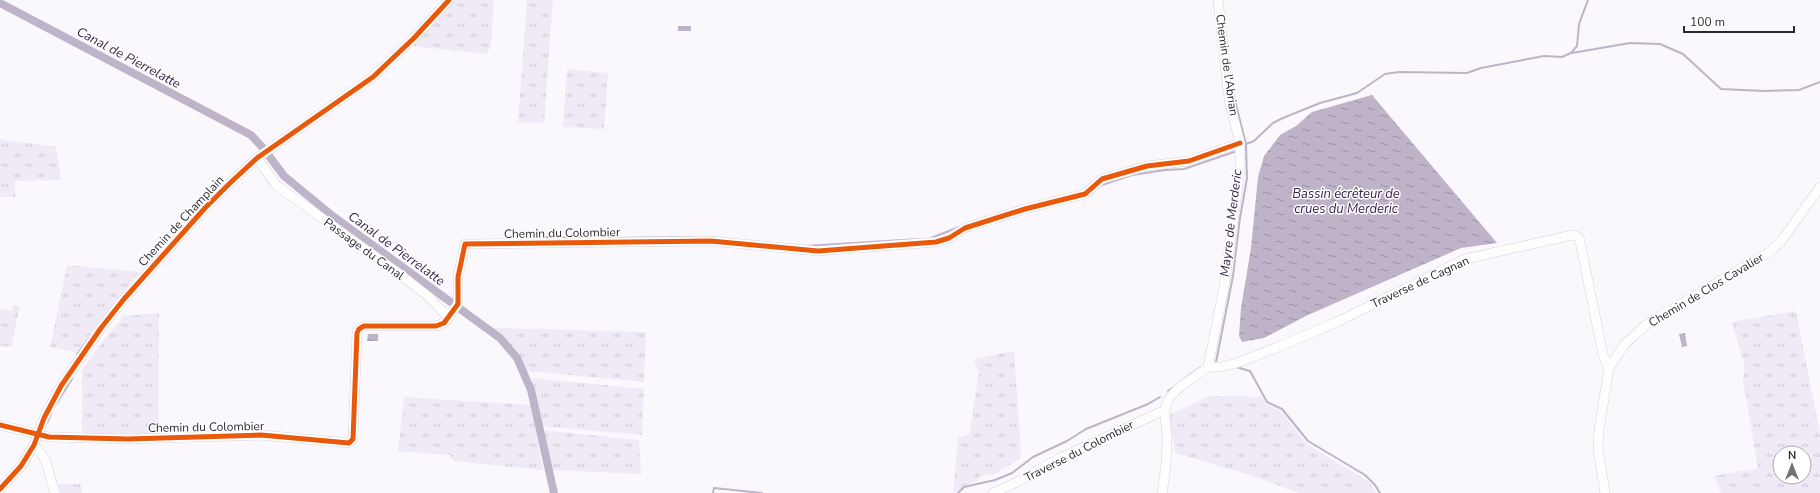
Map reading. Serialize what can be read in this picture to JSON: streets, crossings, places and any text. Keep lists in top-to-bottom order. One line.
{"streets":{"street":["Chemin de l'Abrian","Chemin de Champlain","Chemin du Colombier","Passage du Canal","Traverse de Cagnan","Chemin de Clos Cavalier","Traverse du Colombier"]},"crossings":[["Chemin de l'Abrian","Chemin du Colombier"],["Chemin de l'Abrian","Traverse de Cagnan"],["Chemin de Champlain","Chemin du Colombier"],["Chemin de Champlain","Passage du Canal"],["Chemin du Colombier","Passage du Canal"],["Traverse de Cagnan","Chemin de Clos Cavalier"]],"water":["Canal de Pierrelatte","Bassin écrêteur de crues du Merderic","Mayre de Merderic"],"scale_bar":"100 m","north":"top"}
